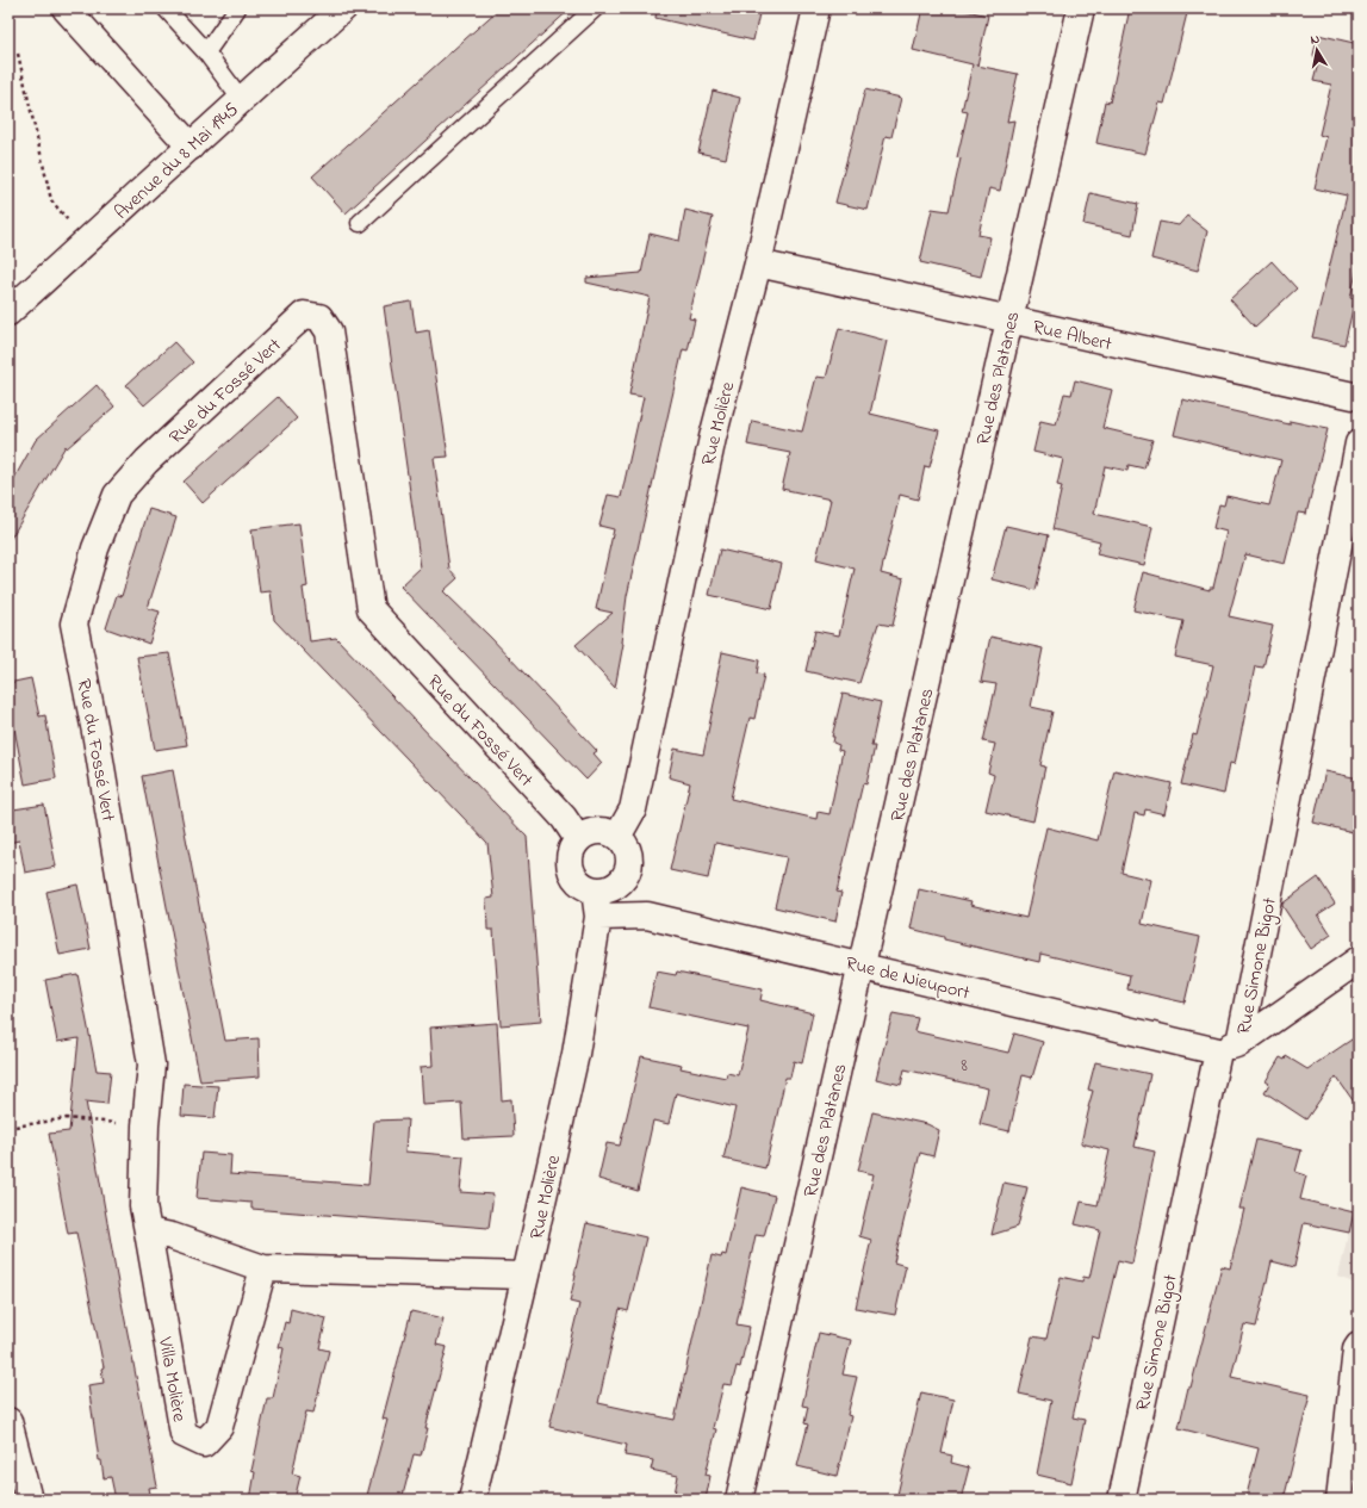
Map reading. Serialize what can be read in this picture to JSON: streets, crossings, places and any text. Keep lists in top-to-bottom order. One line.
{"streets":{"street":["Avenue du 8 Mai 1945","Rue Albert","Rue des Platanes","Rue du Fossé Vert","Rue Molière","Rue Simone Bigot","Rue de Nieuport","Villa Molière"]},"crossings":[["Rue Albert","Rue des Platanes"],["Rue Albert","Rue Molière"],["Rue des Platanes","Rue de Nieuport"],["Rue du Fossé Vert","Rue Molière"],["Rue du Fossé Vert","Villa Molière"],["Rue Molière","Rue de Nieuport"],["Rue Simone Bigot","Rue de Nieuport"]],"house_numbers":["8"],"north":"top"}
